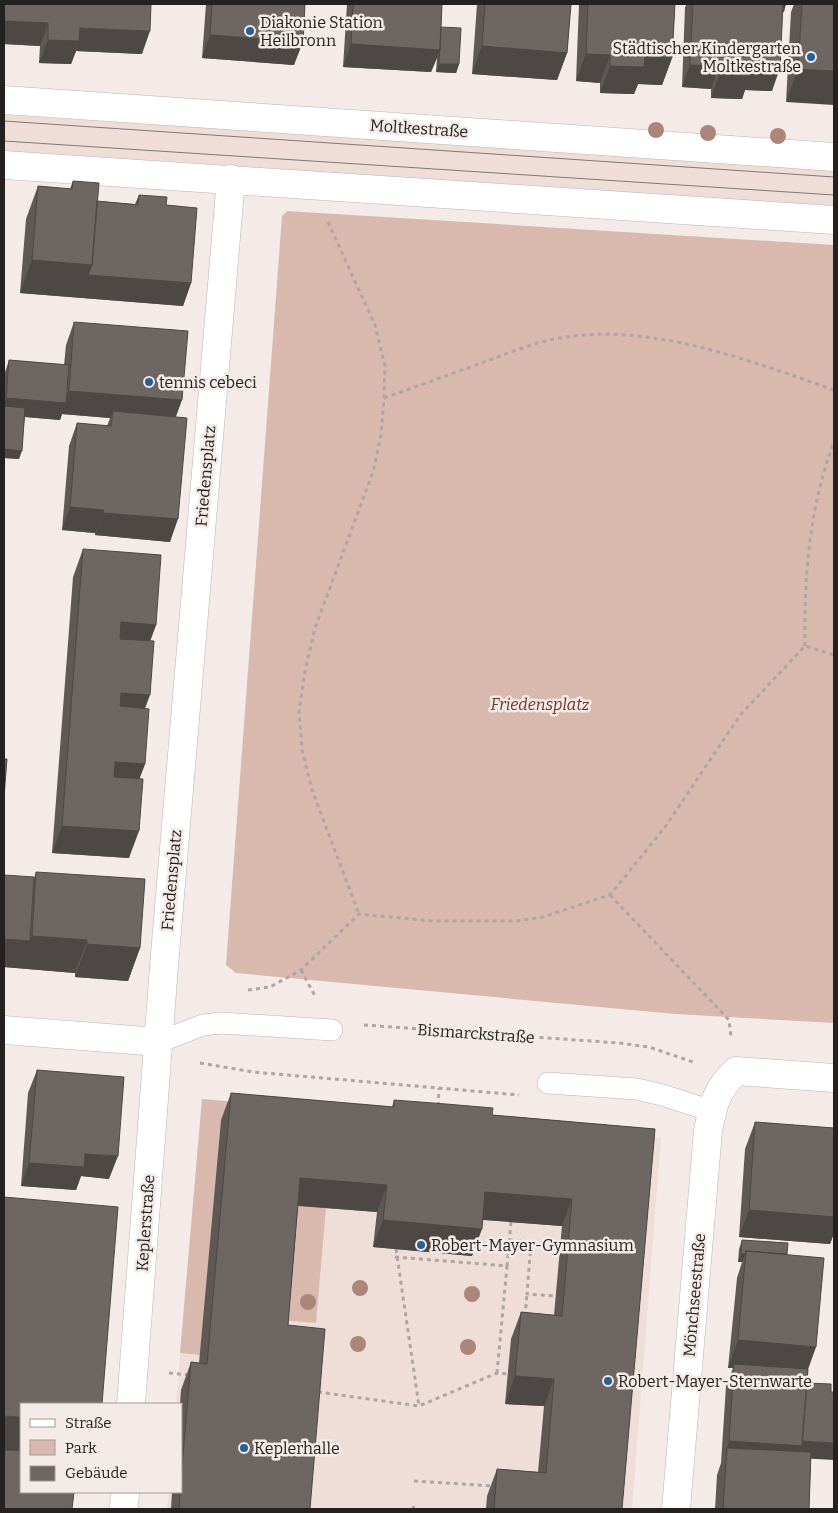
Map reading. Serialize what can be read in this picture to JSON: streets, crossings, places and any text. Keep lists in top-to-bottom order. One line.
{"streets":{"street":["Moltkestraße","Friedensplatz","Keplerstraße","Mönchseestraße"],"path":["Bismarckstraße"]},"crossings":[["Friedensplatz","Keplerstraße"]],"parks":["Friedensplatz"],"places":["Diakonie Station Heilbronn","Städtischer Kindergarten Moltkestraße","tennis cebeci","Robert-Mayer-Gymnasium","Robert-Mayer-Sternwarte","Keplerhalle"],"legend":["Straße","Park","Gebäude"]}
